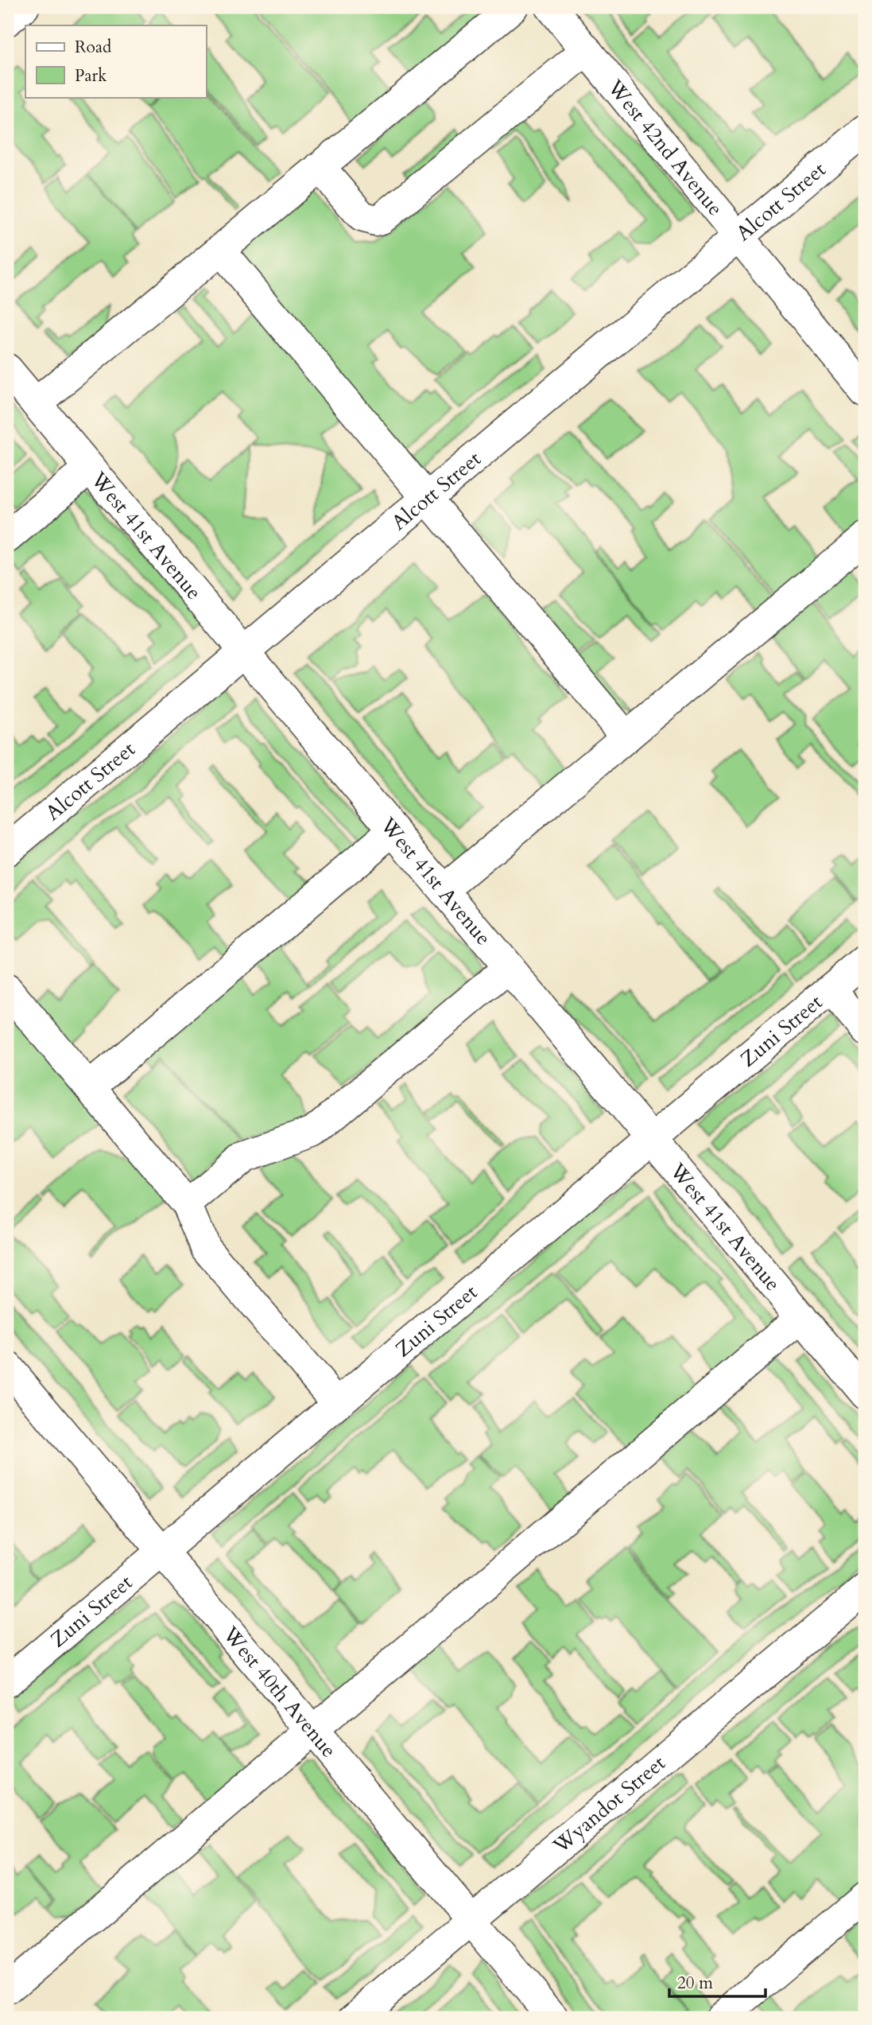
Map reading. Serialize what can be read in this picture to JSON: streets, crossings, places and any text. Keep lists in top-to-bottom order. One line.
{"streets":{"street":["West 42nd Avenue","Alcott Street","West 41st Avenue","Zuni Street","West 40th Avenue","Wyandot Street"]},"crossings":[["West 42nd Avenue","Alcott Street"],["Alcott Street","West 41st Avenue"],["West 41st Avenue","Zuni Street"],["Zuni Street","West 40th Avenue"],["West 40th Avenue","Wyandot Street"]],"legend":["Road","Park"],"scale_bar":"20 m"}
